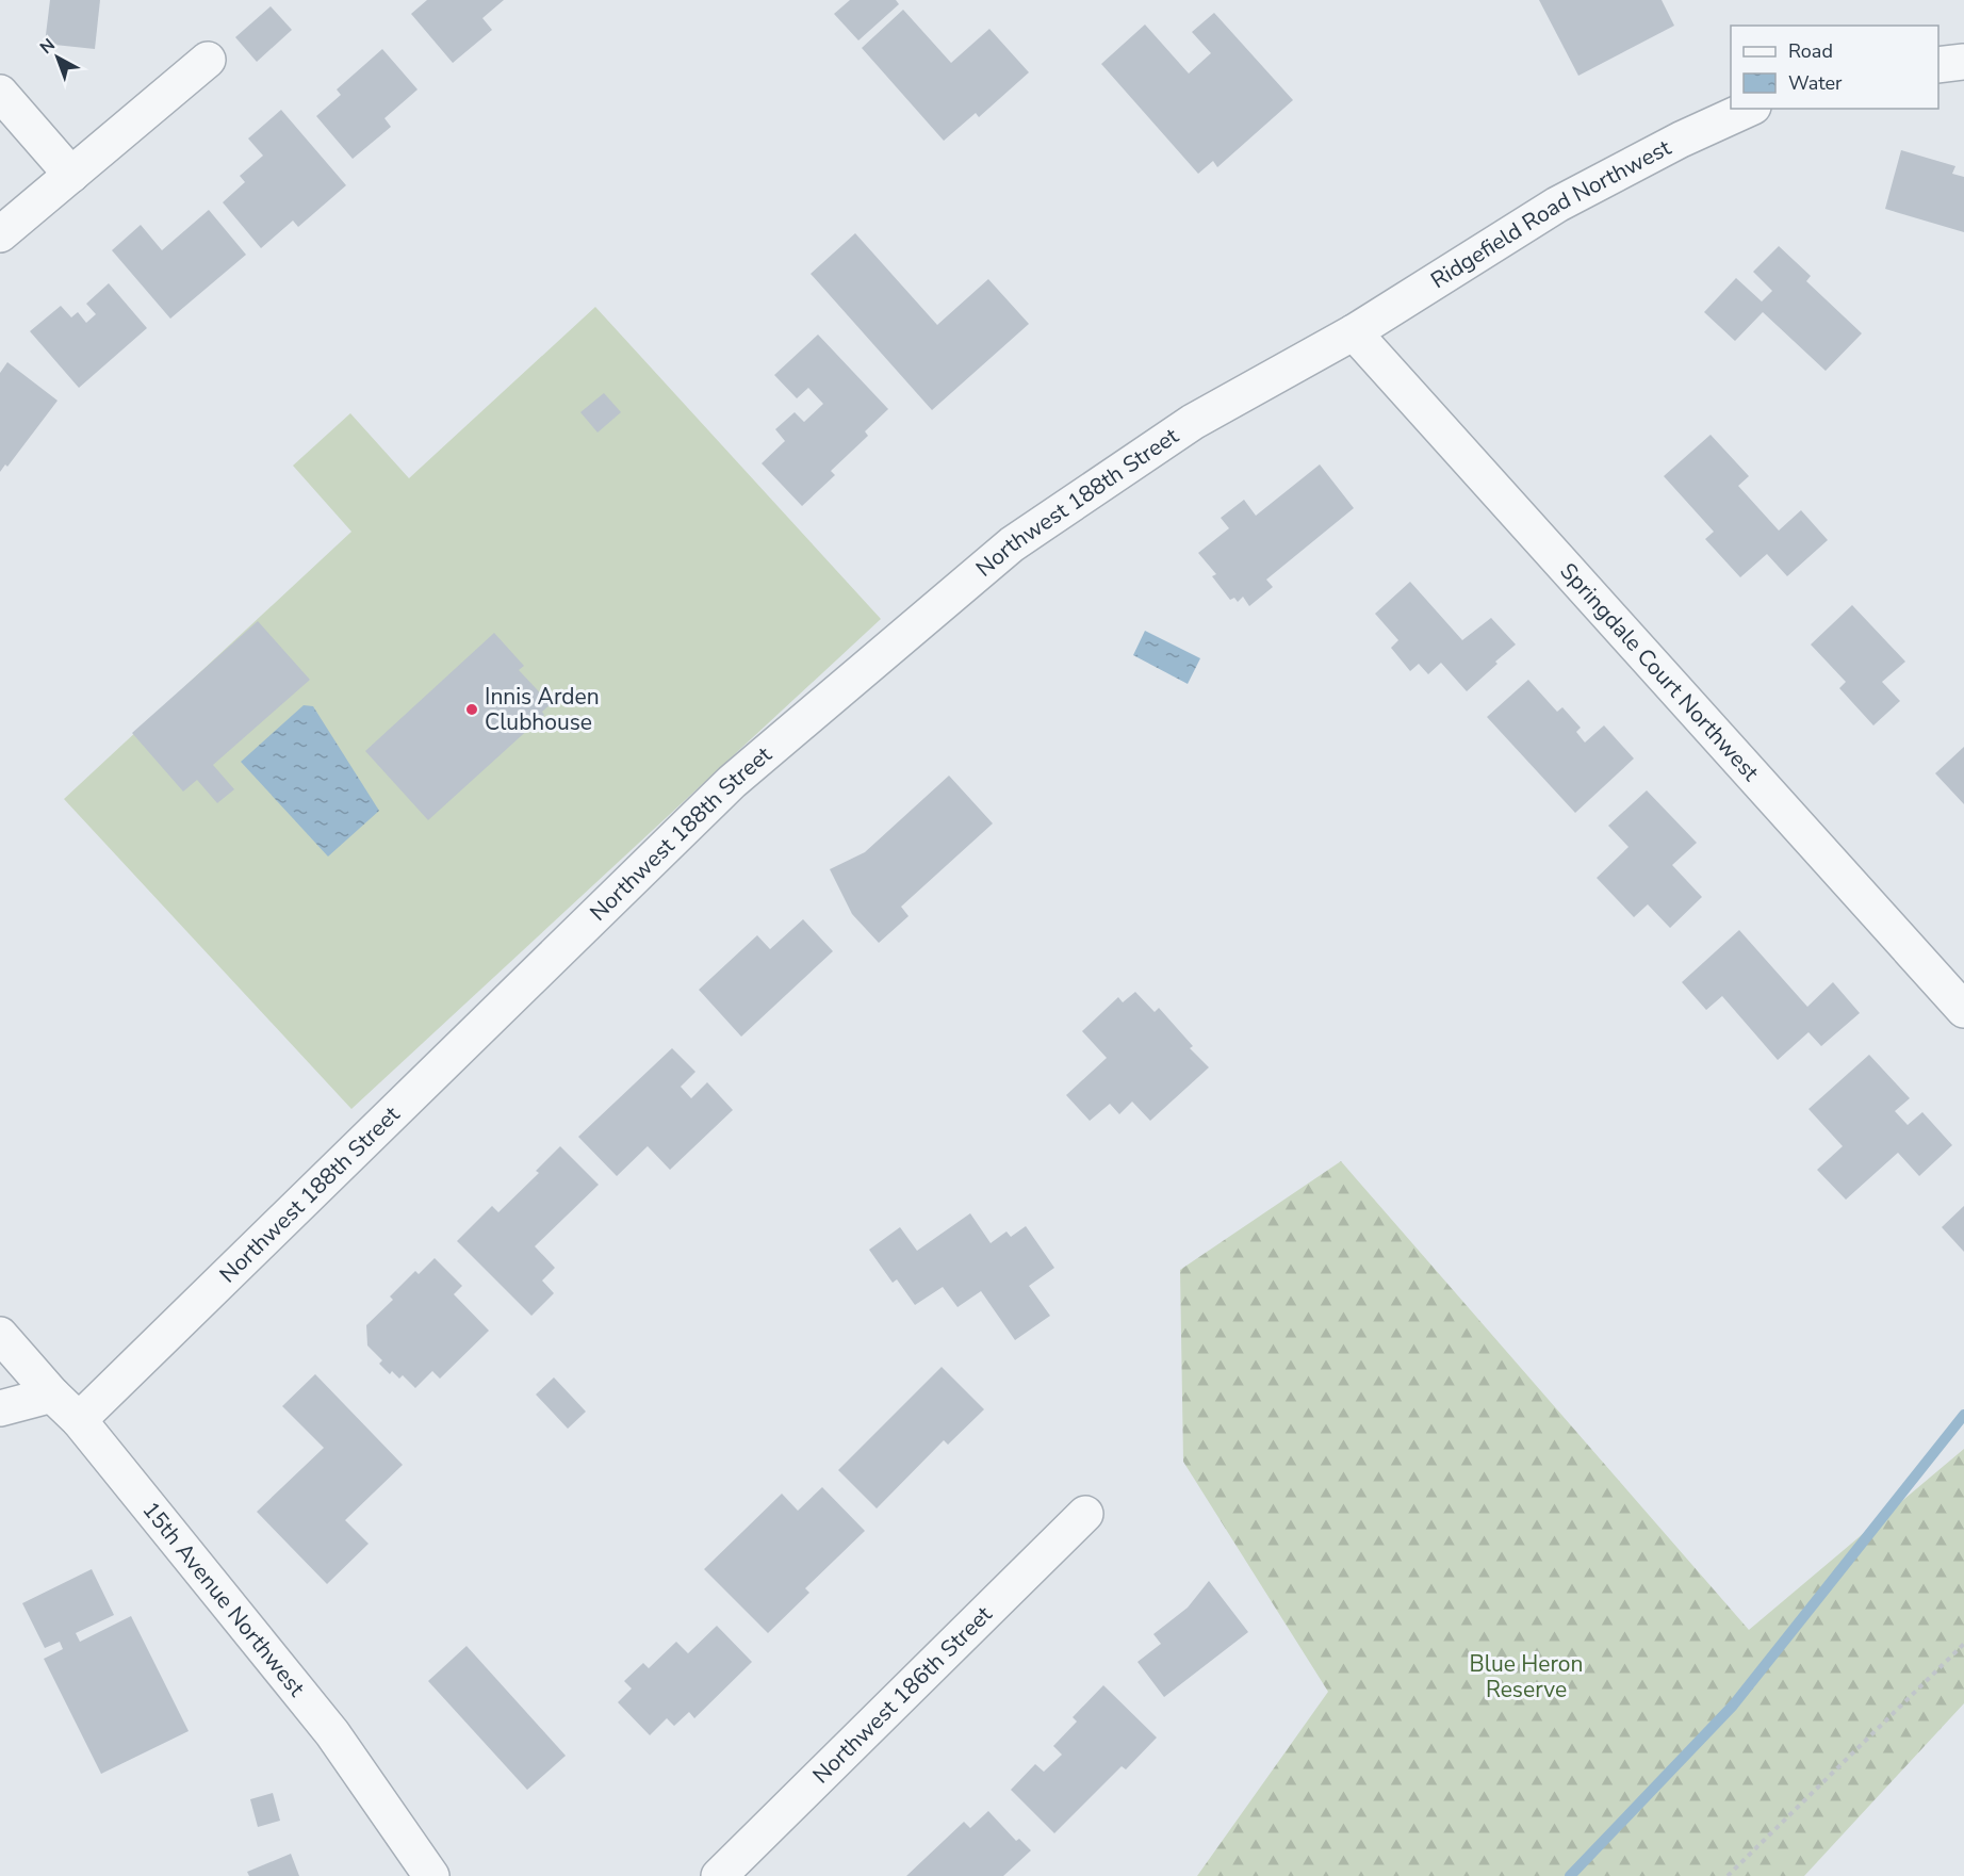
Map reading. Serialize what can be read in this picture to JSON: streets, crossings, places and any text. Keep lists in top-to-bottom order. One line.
{"streets":{"street":["Ridgefield Road Northwest","Northwest 188th Street","Springdale Court Northwest","15th Avenue Northwest","Northwest 186th Street"]},"crossings":[["Ridgefield Road Northwest","Northwest 188th Street"],["Ridgefield Road Northwest","Springdale Court Northwest"],["Northwest 188th Street","Springdale Court Northwest"],["Northwest 188th Street","15th Avenue Northwest"]],"parks":["Blue Heron Reserve"],"places":["Innis Arden Clubhouse"],"legend":["Road","Water"],"north":"top left"}
